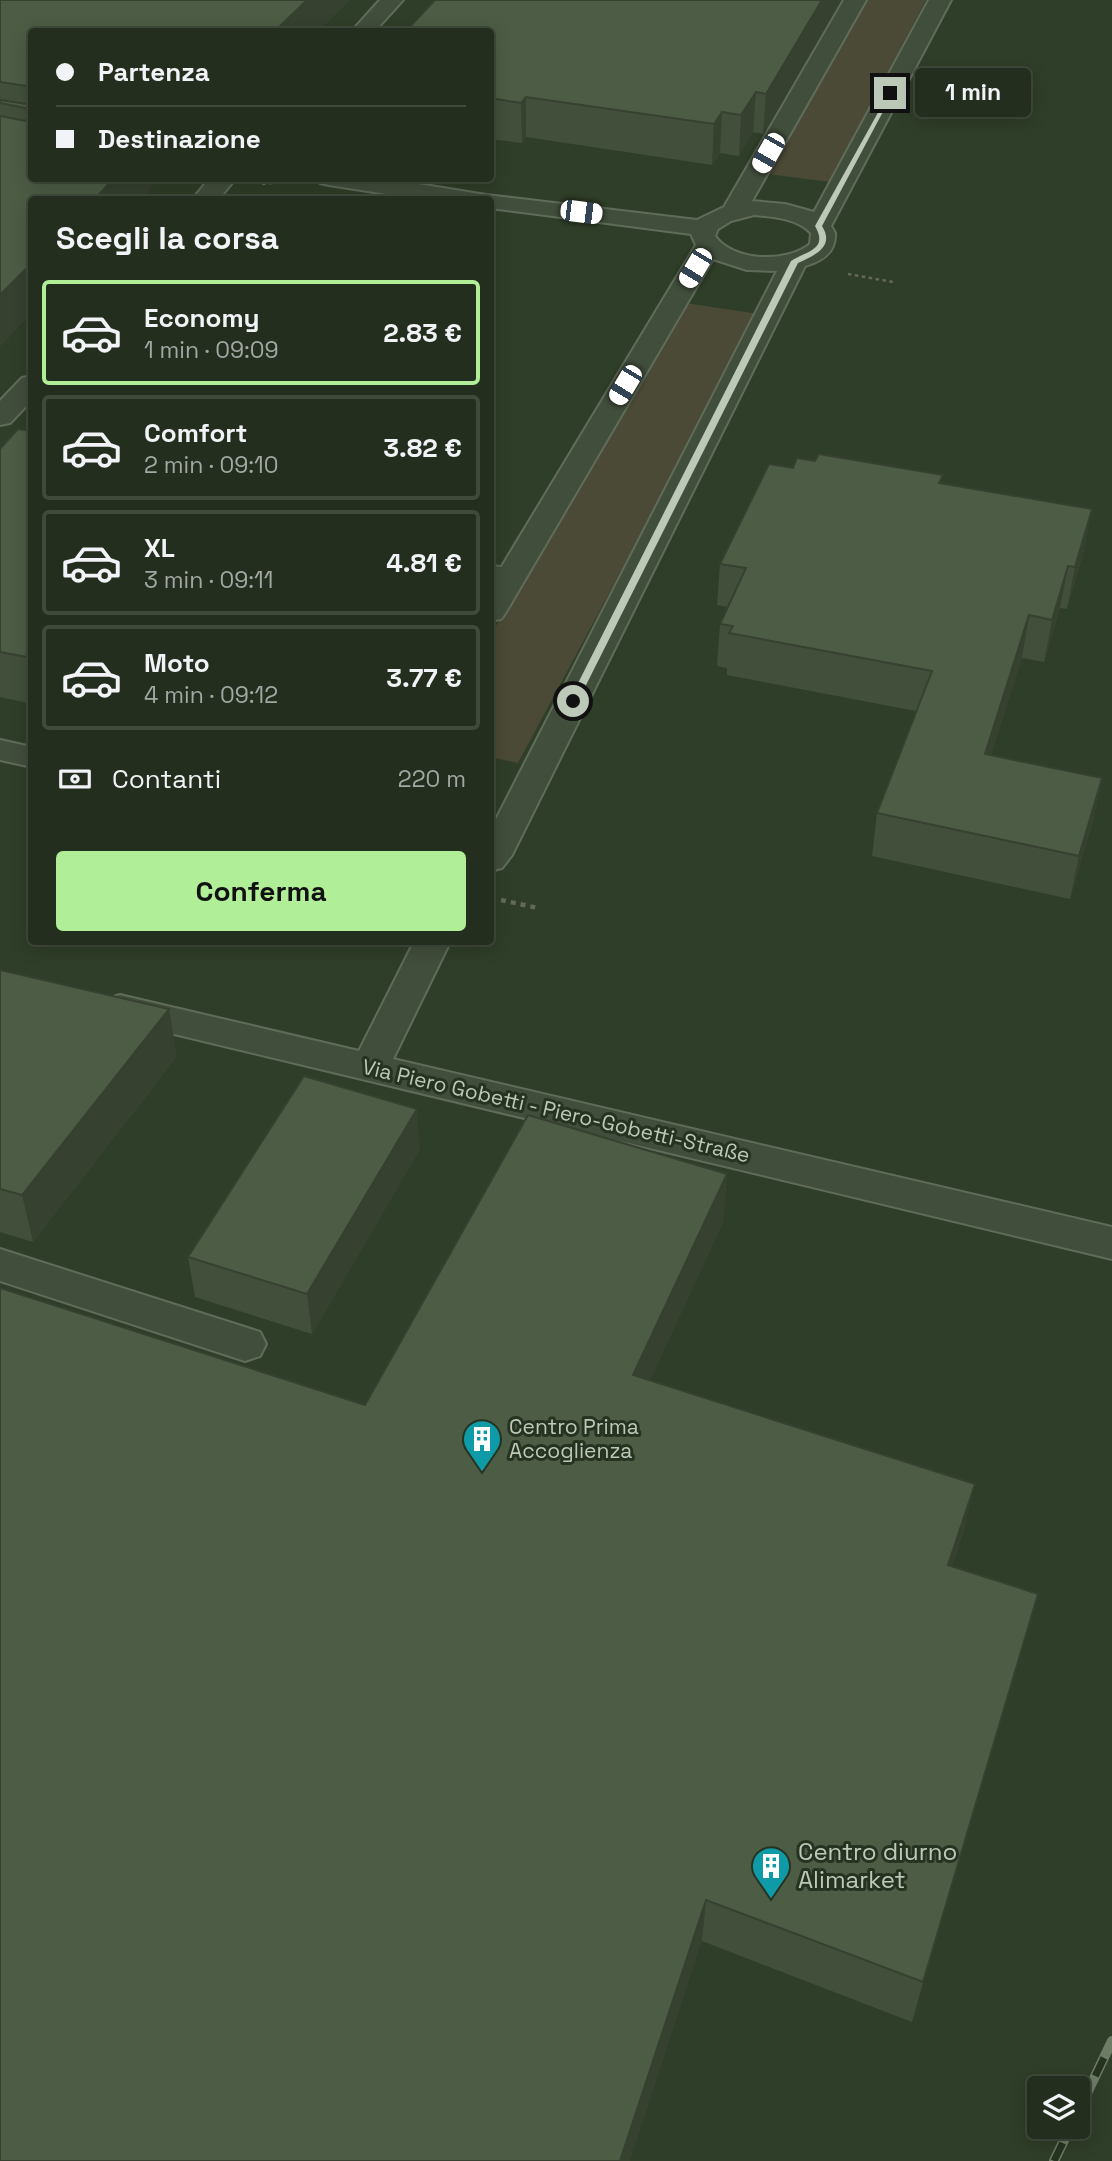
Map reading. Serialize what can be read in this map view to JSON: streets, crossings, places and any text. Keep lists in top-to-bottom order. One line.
{"streets":{"street":["Via Piero Gobetti - Piero-Gobetti-Straße"]},"places":{"building":["Centro Prima Accoglienza","Centro diurno Alimarket"]},"page":{"banner":["Partenza","Destinazione"],"bubble":"1 min","heading":"Scegli la corsa","list":[{"name":"Economy","note":"1 min · 09:09","value":"2.83 €"},{"name":"Comfort","note":"2 min · 09:10","value":"3.82 €"},{"name":"XL","note":"3 min · 09:11","value":"4.81 €"},{"name":"Moto","note":"4 min · 09:12","value":"3.77 €"}],"pay":["Contanti","220 m"],"buttons":"Conferma"}}
